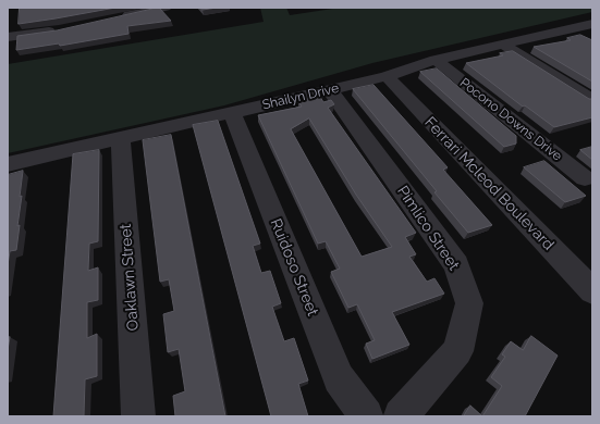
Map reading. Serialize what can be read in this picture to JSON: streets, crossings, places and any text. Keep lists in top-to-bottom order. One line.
{"streets":{"street":["Shailyn Drive","Pocono Downs Drive","Ferrari Mcleod Boulevard","Pimlico Street","Ruidoso Street","Oaklawn Street"]},"crossings":[["Shailyn Drive","Pocono Downs Drive"],["Shailyn Drive","Ferrari Mcleod Boulevard"],["Shailyn Drive","Pimlico Street"],["Shailyn Drive","Ruidoso Street"],["Shailyn Drive","Oaklawn Street"]]}
